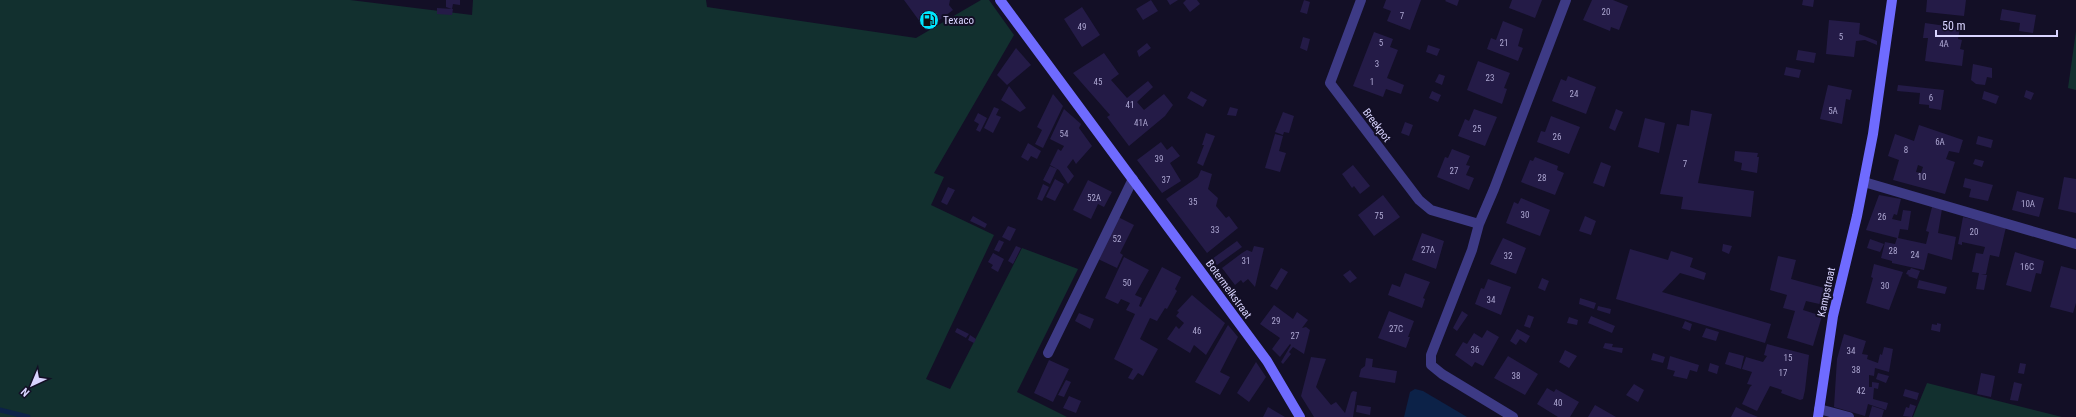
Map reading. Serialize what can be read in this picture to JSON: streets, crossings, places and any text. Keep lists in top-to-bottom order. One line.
{"streets":{"street":["Breekpot","Botermelkstraat","Kampstraat"]},"places":{"fuel station":["Texaco"]},"house_numbers":["20","7","49","5","5","21","4A","3","23","45","1","24","6","41","5A","41A","25","54","26","6A","8","39","7","27","10","28","37","52A","35","10A","30","75","26","33","20","52","27A","28","24","32","31","16C","50","30","34","29","27C","46","27","36","34","15","38","17","38","42","40"],"scale_bar":"50 m","north":"bottom left"}
